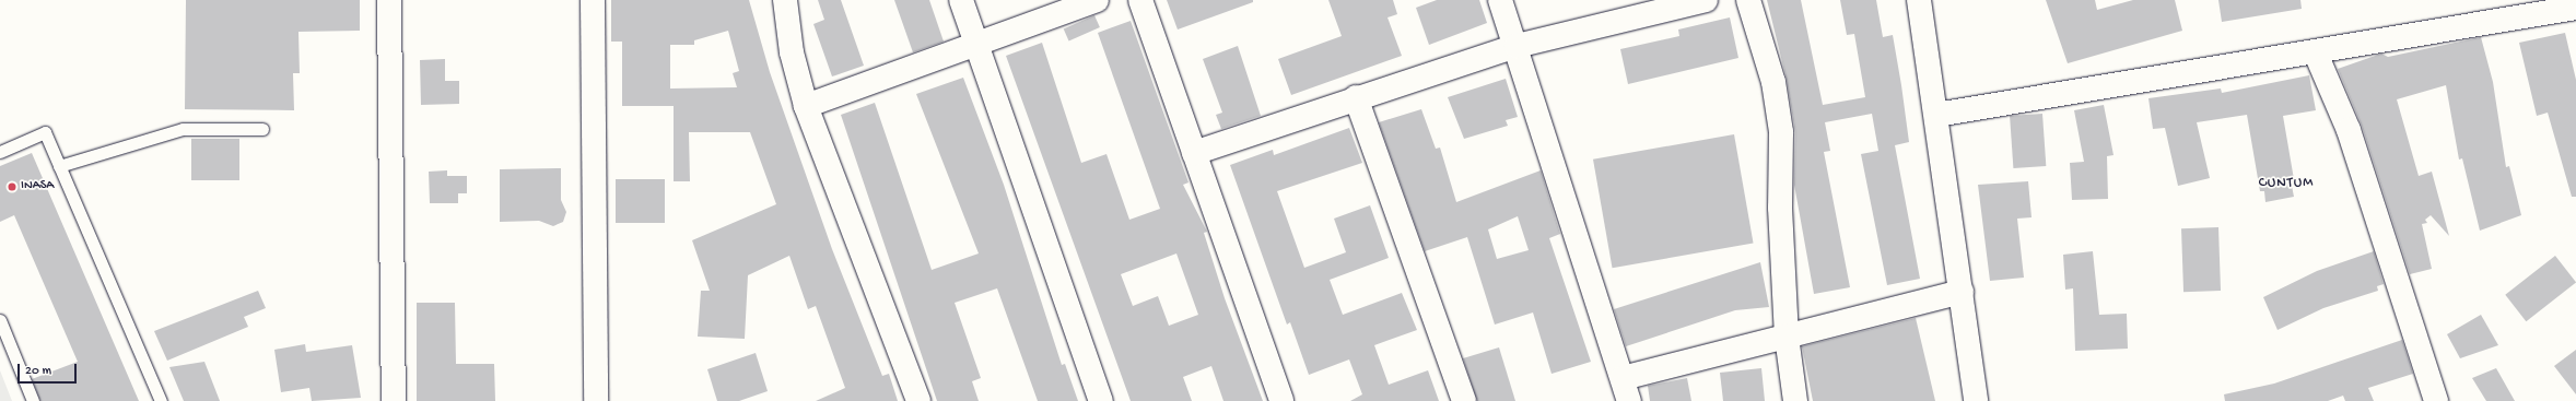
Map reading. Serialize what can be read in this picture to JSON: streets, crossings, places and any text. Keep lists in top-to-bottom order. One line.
{"districts":["CUNTUM"],"places":["INASA"],"scale_bar":"20 m"}
